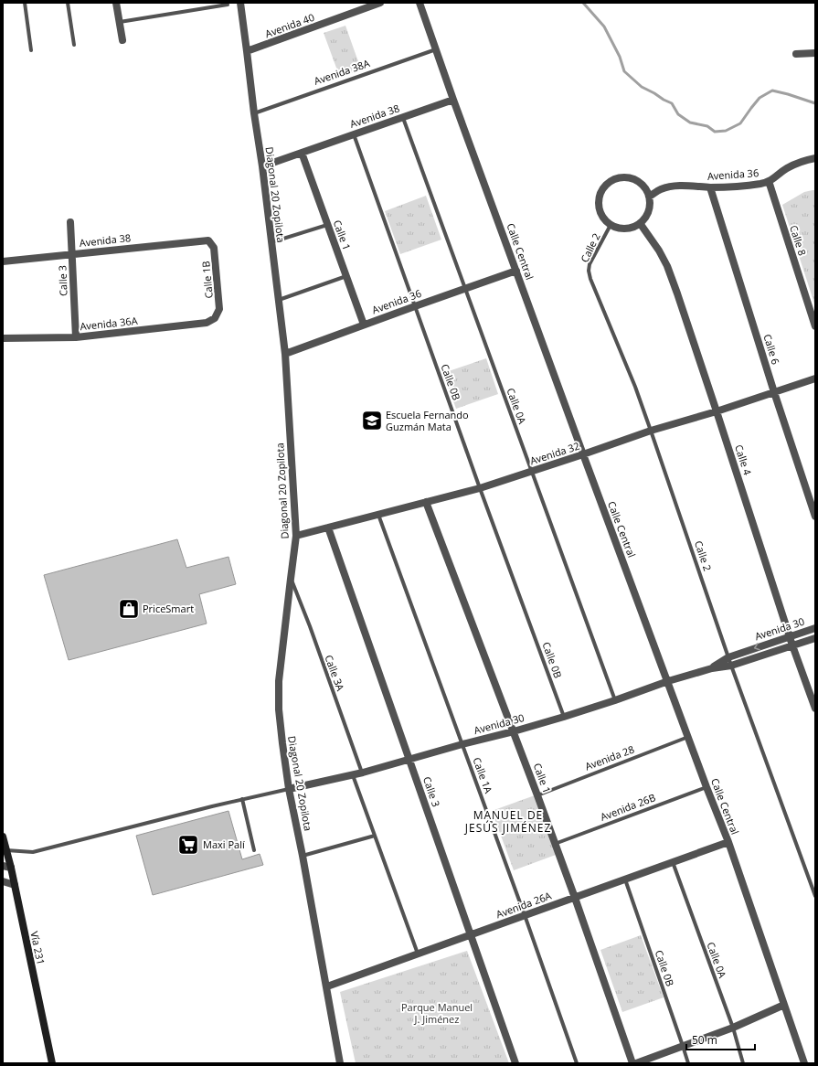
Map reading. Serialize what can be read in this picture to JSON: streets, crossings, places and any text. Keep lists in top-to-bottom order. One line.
{"streets":{"main road":["Vía 231"],"street":["Avenida 40","Avenida 38","Avenida 36","Diagonal 20 Zopilota","Calle 1","Calle 8","Calle Central","Calle 1B","Calle 3","Avenida 36A","Calle 6","Avenida 32","Calle 4","Avenida 30","Avenida 26A"],"lane":["Avenida 38A","Calle 2","Calle 0B","Calle 0A","Calle 3A","Avenida 28","Calle 1A","Avenida 26B"]},"crossings":[["Avenida 40","Diagonal 20 Zopilota"],["Avenida 38A","Diagonal 20 Zopilota"],["Avenida 38A","Calle Central"],["Avenida 38","Diagonal 20 Zopilota"],["Avenida 38","Calle 1"],["Avenida 38","Calle Central"],["Avenida 38","Calle 1B"],["Avenida 38","Calle 3"],["Avenida 38","Calle 0B"],["Avenida 38","Calle 0A"],["Avenida 36","Diagonal 20 Zopilota"],["Avenida 36","Calle 1"],["Avenida 36","Calle 8"],["Avenida 36","Calle 2"],["Avenida 36","Calle Central"],["Avenida 36","Calle 6"],["Avenida 36","Calle 0B"],["Avenida 36","Calle 0A"],["Avenida 36","Calle 4"],["Diagonal 20 Zopilota","Avenida 32"],["Diagonal 20 Zopilota","Avenida 30"],["Diagonal 20 Zopilota","Calle 3A"],["Diagonal 20 Zopilota","Avenida 26A"],["Calle 1","Avenida 32"],["Calle 1","Avenida 30"],["Calle 1","Avenida 28"],["Calle 1","Avenida 26B"],["Calle 1","Avenida 26A"],["Calle 2","Avenida 32"],["Calle 2","Calle 4"],["Calle 2","Avenida 30"],["Calle Central","Avenida 32"],["Calle Central","Avenida 30"],["Calle Central","Avenida 28"],["Calle Central","Avenida 26B"],["Calle Central","Avenida 26A"],["Calle 1B","Avenida 36A"],["Calle 3","Avenida 36A"],["Calle 3","Avenida 32"],["Calle 3","Avenida 30"],["Calle 3","Avenida 26A"],["Calle 6","Avenida 32"],["Calle 0B","Avenida 32"],["Calle 0B","Avenida 30"],["Calle 0B","Avenida 26A"],["Calle 0A","Avenida 32"],["Calle 0A","Avenida 30"],["Calle 0A","Avenida 26A"],["Avenida 32","Calle 4"],["Avenida 32","Calle 1A"],["Calle 4","Avenida 30"],["Avenida 30","Calle 3A"],["Avenida 30","Calle 1A"],["Calle 1A","Avenida 26A"]],"districts":["MANUEL DE JESÚS JIMÉNEZ"],"parks":["Parque Manuel J. Jiménez"],"places":{"school or university":["Escuela Fernando Guzmán Mata"],"shop":["PriceSmart"],"supermarket":["Maxi Palí"]},"scale_bar":"50 m"}
